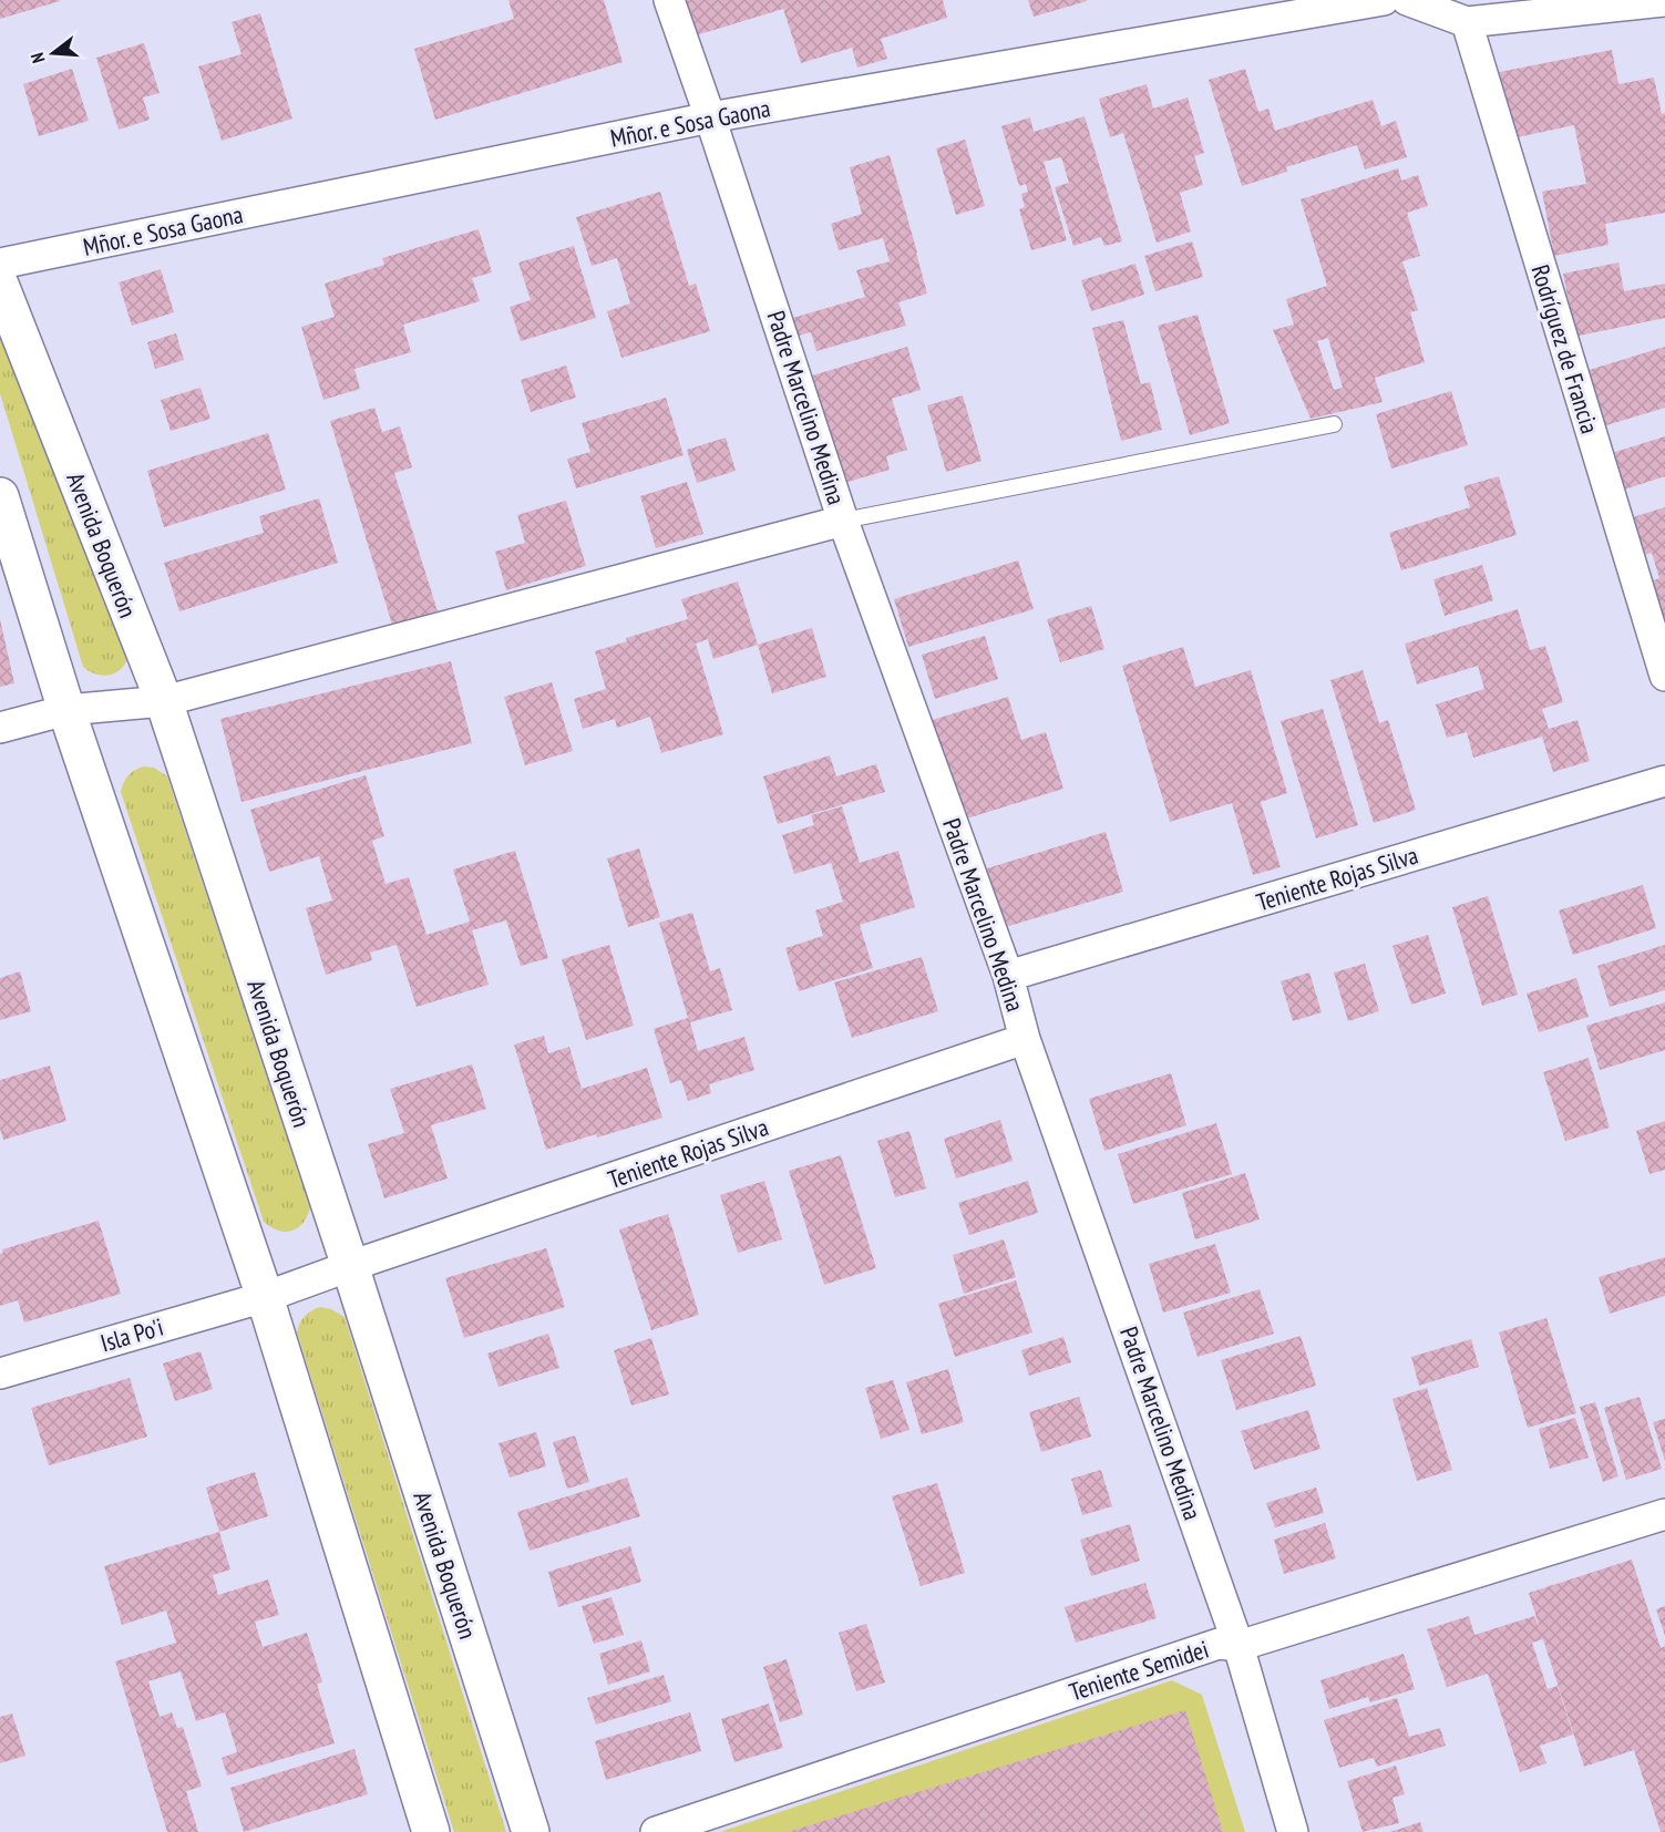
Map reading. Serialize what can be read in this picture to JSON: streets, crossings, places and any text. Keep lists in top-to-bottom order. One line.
{"streets":{"street":["Mñor. e Sosa Gaona","Rodríguez de Francia","Padre Marcelino Medina","Avenida Boquerón","Teniente Rojas Silva","Isla Po'i","Teniente Semidei"]},"crossings":[["Mñor. e Sosa Gaona","Padre Marcelino Medina"],["Padre Marcelino Medina","Teniente Rojas Silva"],["Padre Marcelino Medina","Teniente Semidei"],["Avenida Boquerón","Teniente Rojas Silva"],["Teniente Rojas Silva","Isla Po'i"]],"north":"left"}
